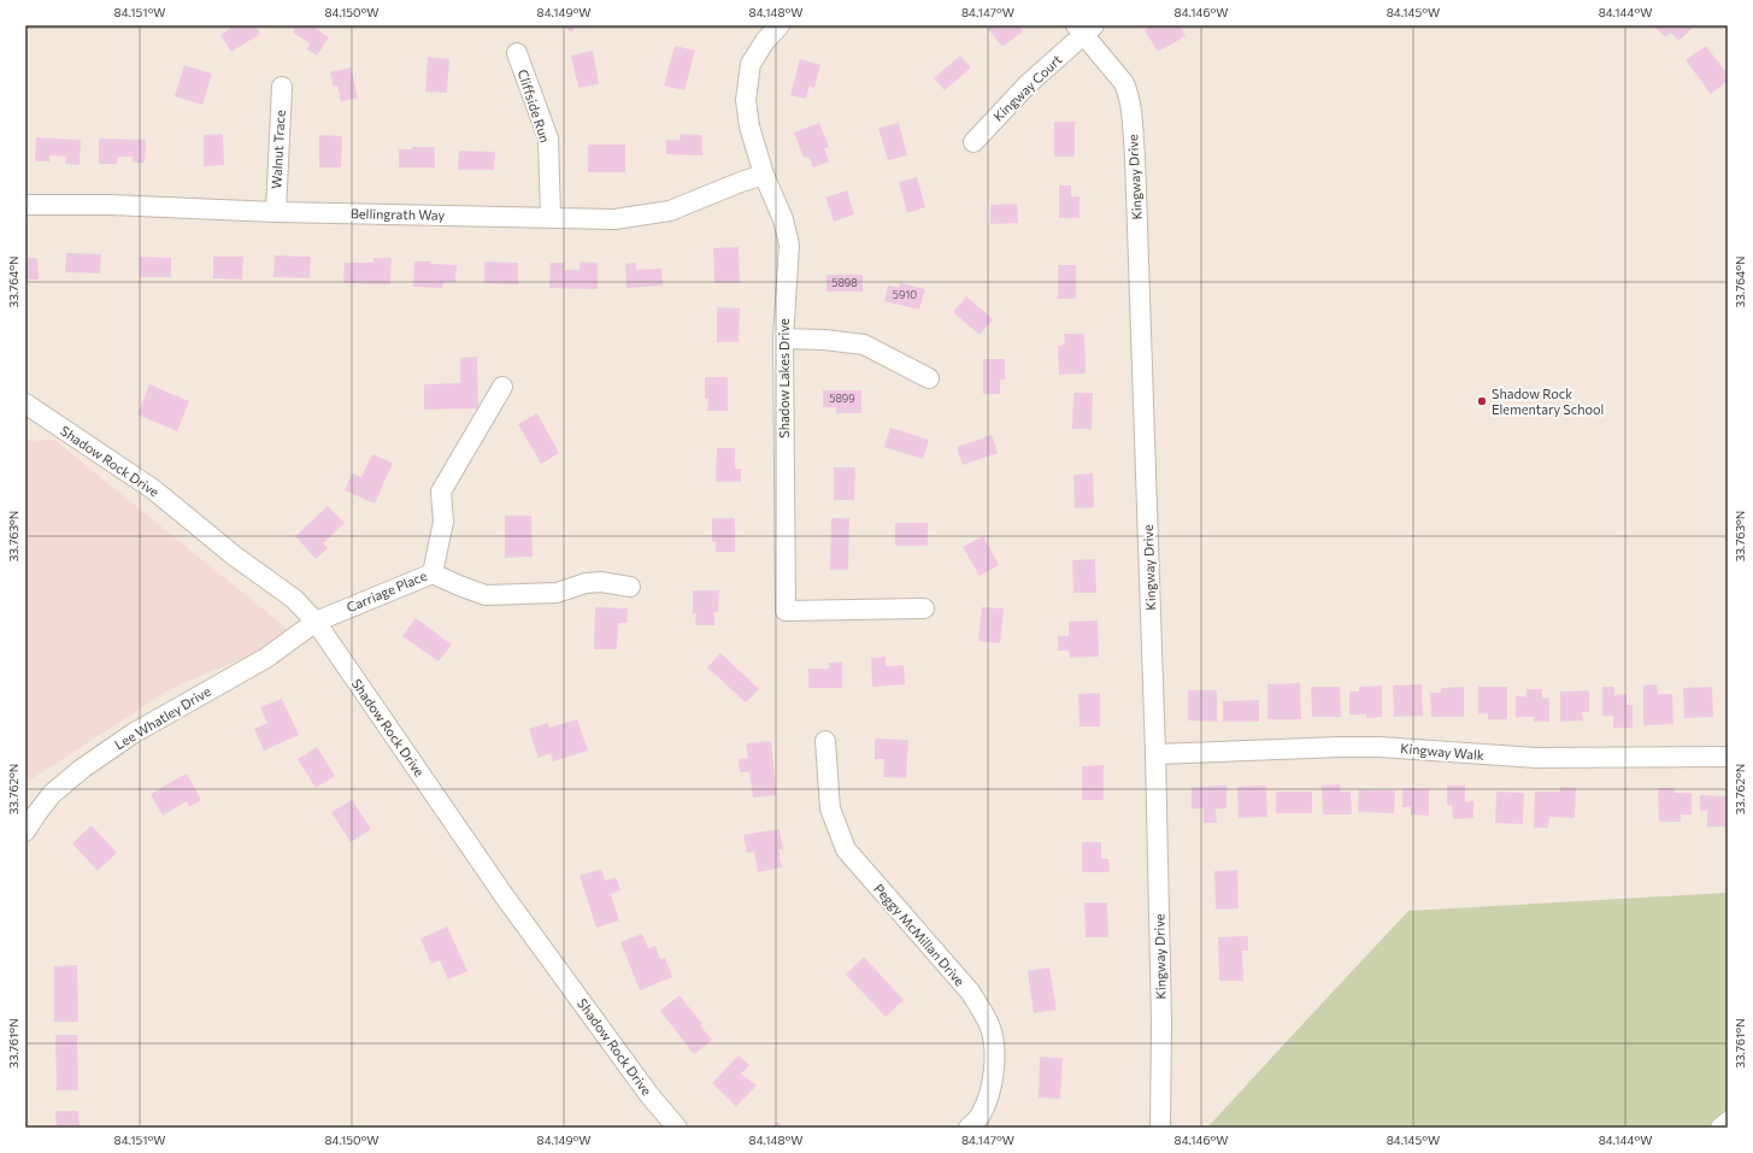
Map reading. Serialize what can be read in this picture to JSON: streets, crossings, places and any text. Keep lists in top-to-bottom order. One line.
{"streets":{"street":["Kingway Court","Cliffside Run","Walnut Trace","Kingway Drive","Bellingrath Way","Shadow Lakes Drive","Shadow Rock Drive","Carriage Place","Lee Whatley Drive","Kingway Walk","Peggy McMillan Drive"]},"crossings":[["Kingway Court","Kingway Drive"],["Cliffside Run","Bellingrath Way"],["Walnut Trace","Bellingrath Way"],["Kingway Drive","Kingway Walk"],["Bellingrath Way","Shadow Lakes Drive"],["Shadow Rock Drive","Carriage Place"],["Shadow Rock Drive","Lee Whatley Drive"],["Carriage Place","Lee Whatley Drive"]],"places":["Shadow Rock Elementary School"],"house_numbers":["5898","5910","5899"],"coordinates":["84.151°W","84.150°W","84.149°W","84.148°W","84.147°W","84.146°W","84.145°W","84.144°W","33.764°N","33.763°N","33.762°N","33.761°N"]}
